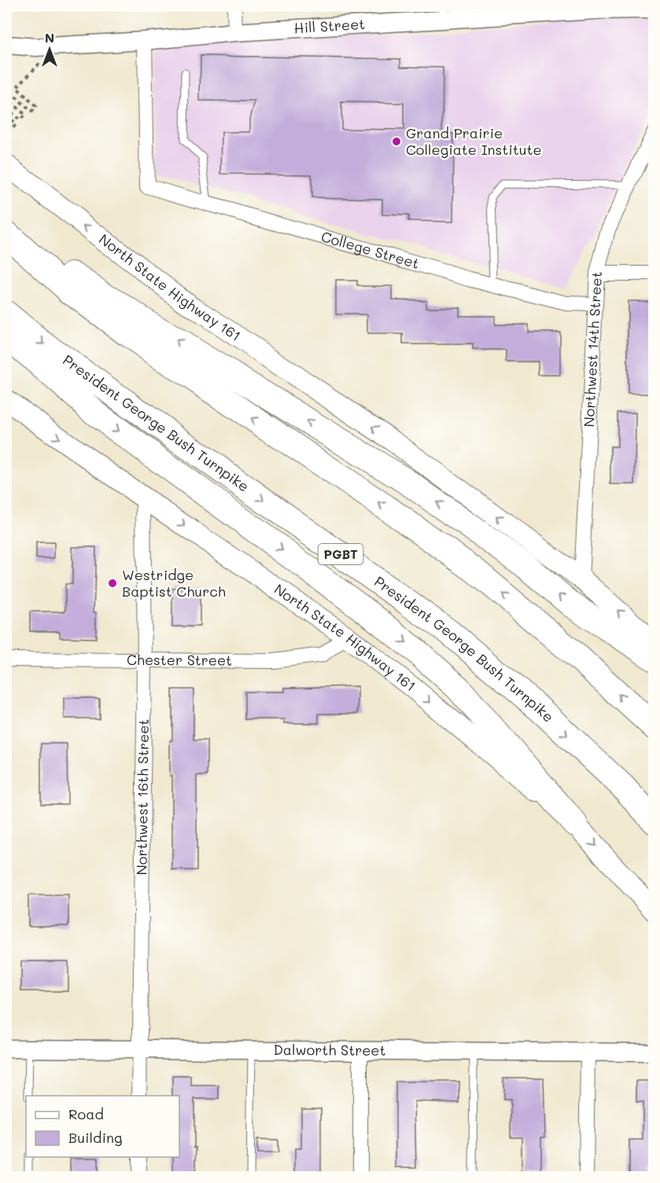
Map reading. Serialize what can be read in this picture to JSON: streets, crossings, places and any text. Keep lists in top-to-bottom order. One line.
{"streets":{"highway":["President George Bush Turnpike","PGBT"],"main road":["North State Highway 161"],"street":["Hill Street","College Street","Northwest 14th Street","Chester Street","Northwest 16th Street","Dalworth Street"]},"crossings":[["Hill Street","College Street"],["College Street","Northwest 14th Street"],["North State Highway 161","Northwest 14th Street"],["North State Highway 161","Chester Street"],["North State Highway 161","Northwest 16th Street"],["Chester Street","Northwest 16th Street"],["Northwest 16th Street","Dalworth Street"]],"places":["Grand Prairie Collegiate Institute","Westridge Baptist Church"],"legend":["Road","Building"],"north":"top"}
